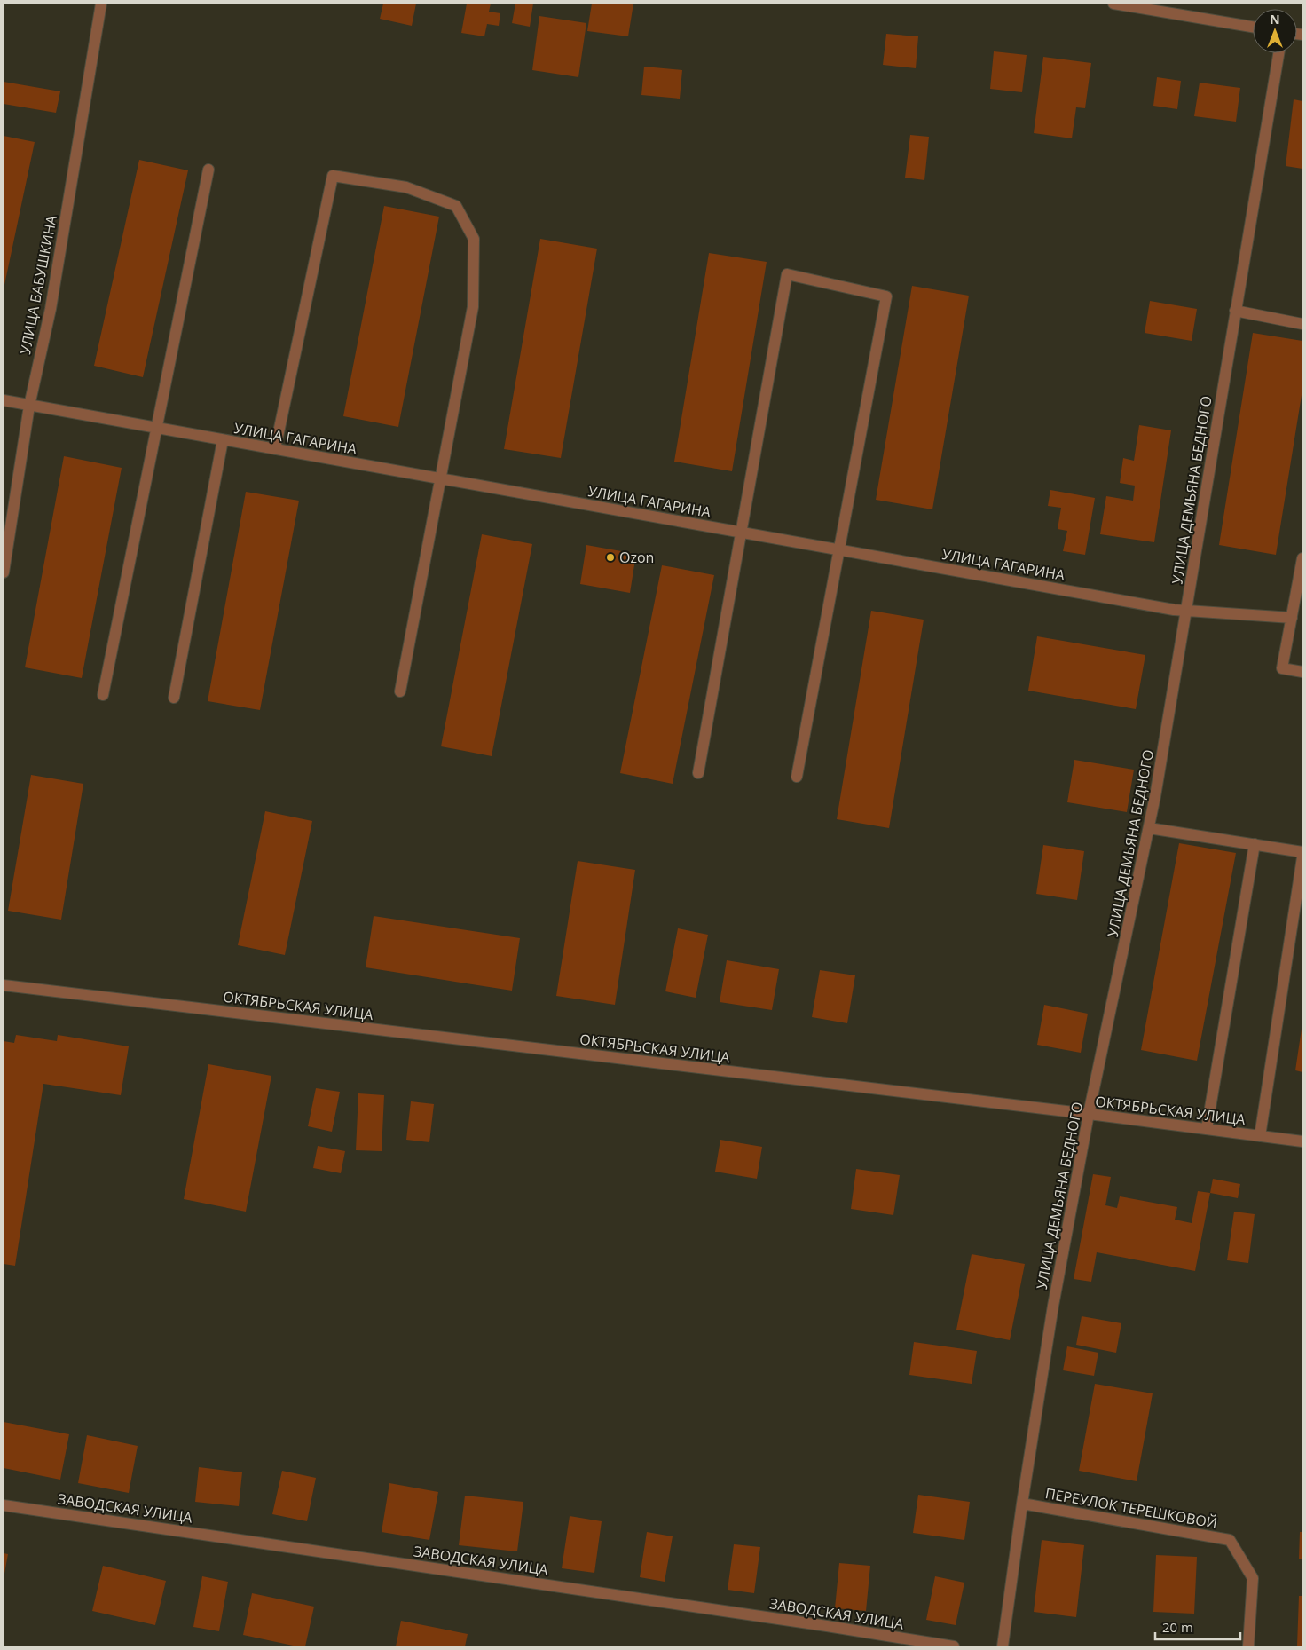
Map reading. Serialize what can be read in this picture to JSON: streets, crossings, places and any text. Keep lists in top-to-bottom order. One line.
{"streets":{"street":["УЛИЦА БАБУШКИНА","УЛИЦА ГАГАРИНА","УЛИЦА ДЕМЬЯНА БЕДНОГО","ОКТЯБРЬСКАЯ УЛИЦА","ЗАВОДСКАЯ УЛИЦА","ПЕРЕУЛОК ТЕРЕШКОВОЙ"]},"crossings":[["УЛИЦА БАБУШКИНА","УЛИЦА ГАГАРИНА"],["УЛИЦА ГАГАРИНА","УЛИЦА ДЕМЬЯНА БЕДНОГО"],["УЛИЦА ДЕМЬЯНА БЕДНОГО","ОКТЯБРЬСКАЯ УЛИЦА"],["УЛИЦА ДЕМЬЯНА БЕДНОГО","ПЕРЕУЛОК ТЕРЕШКОВОЙ"]],"places":["Ozon"],"scale_bar":"20 m","north":"top"}
